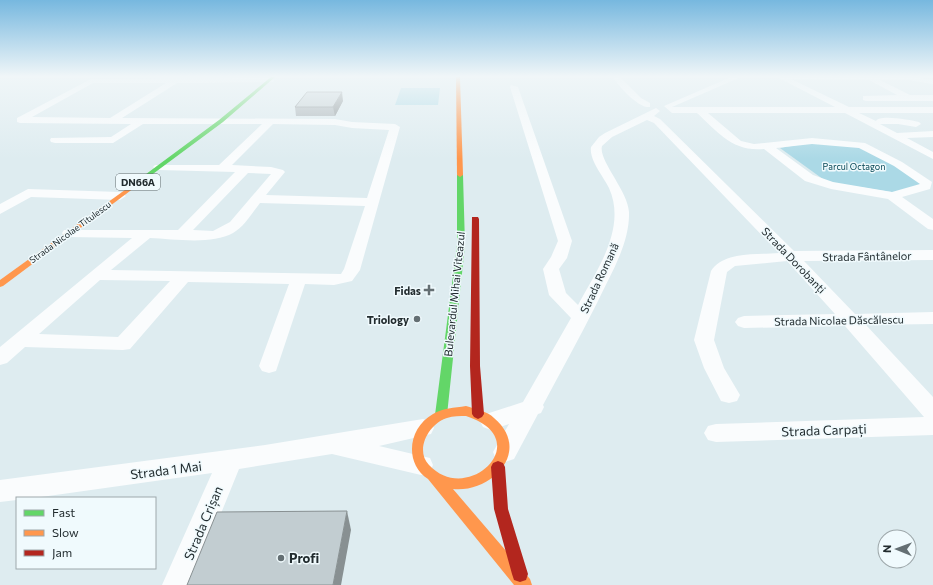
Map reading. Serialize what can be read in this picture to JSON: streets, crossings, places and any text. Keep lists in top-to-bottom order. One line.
{"streets":{"main road":["DN66A","Strada Nicolae Titulescu","Bulevardul Mihai Viteazul"],"street":["Strada Fântânelor","Strada Dorobanți","Strada Romană","Strada Nicolae Dăscălescu","Strada Carpați","Strada 1 Mai","Strada Crișan"]},"crossings":[["Strada Fântânelor","Strada Dorobanți"],["Strada Dorobanți","Strada Romană"],["Strada Dorobanți","Strada Nicolae Dăscălescu"],["Strada Romană","Bulevardul Mihai Viteazul"],["Strada Romană","Strada 1 Mai"],["Bulevardul Mihai Viteazul","Strada 1 Mai"],["Strada 1 Mai","Strada Crișan"]],"parks":["Parcul Octagon"],"places":{"health":["Fidas"],"other":["Triology","Profi"]},"legend":["Fast","Slow","Jam"],"north":"left"}
